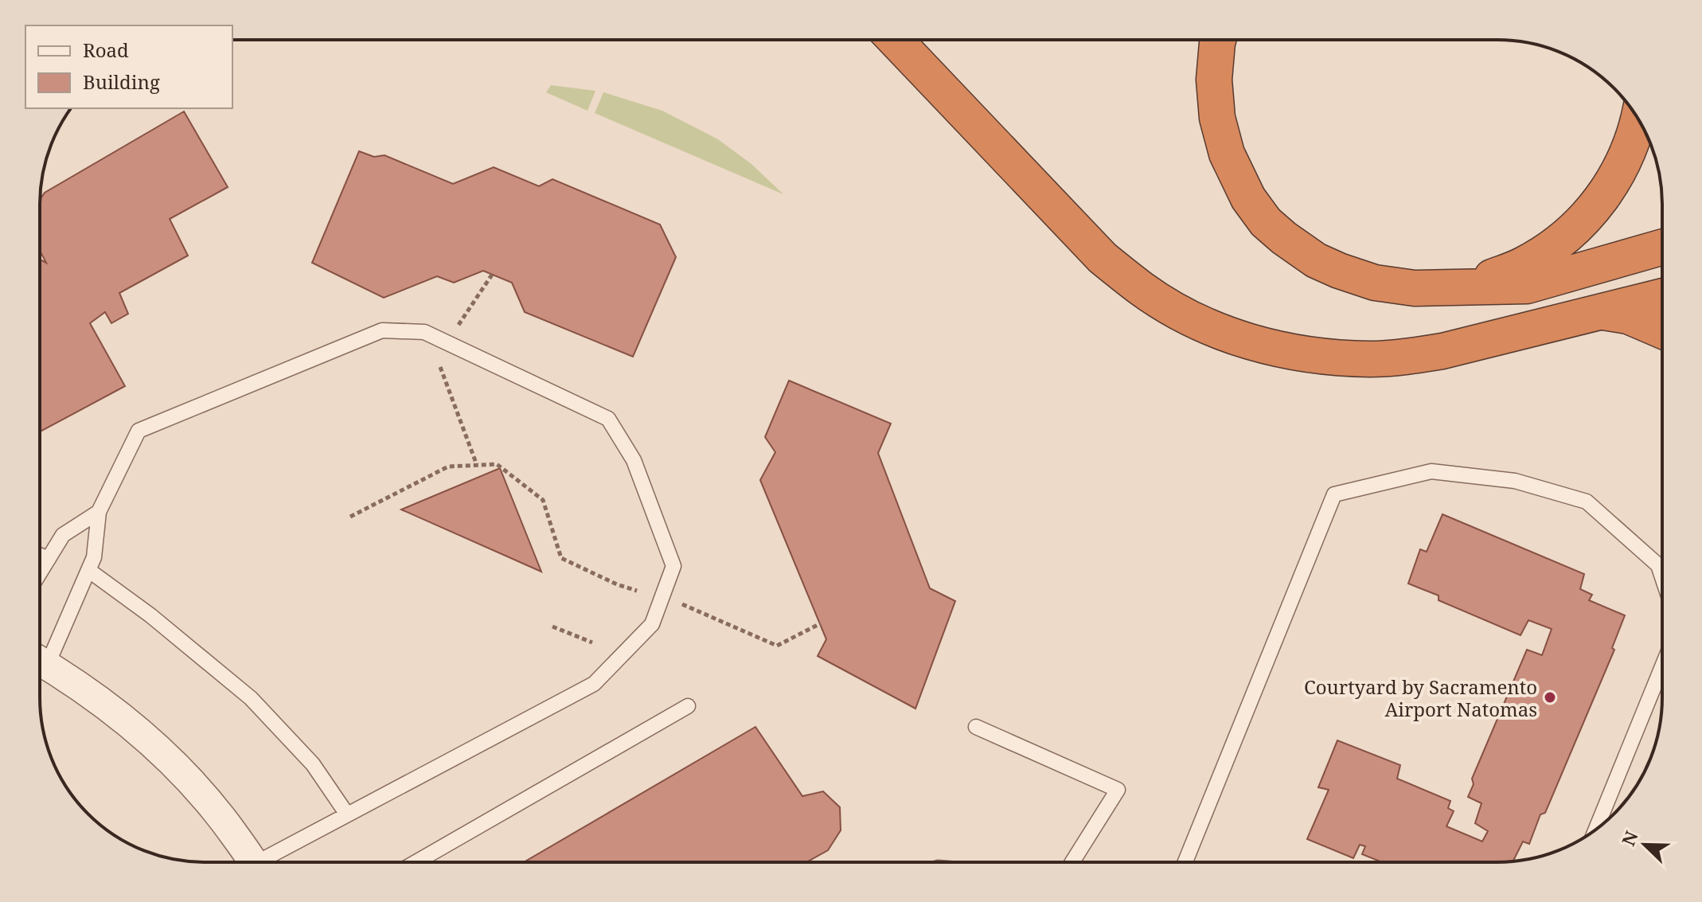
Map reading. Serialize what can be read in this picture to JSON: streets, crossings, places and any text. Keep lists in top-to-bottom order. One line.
{"places":["Courtyard by Sacramento Airport Natomas"],"legend":["Road","Building"],"north":"top left"}
